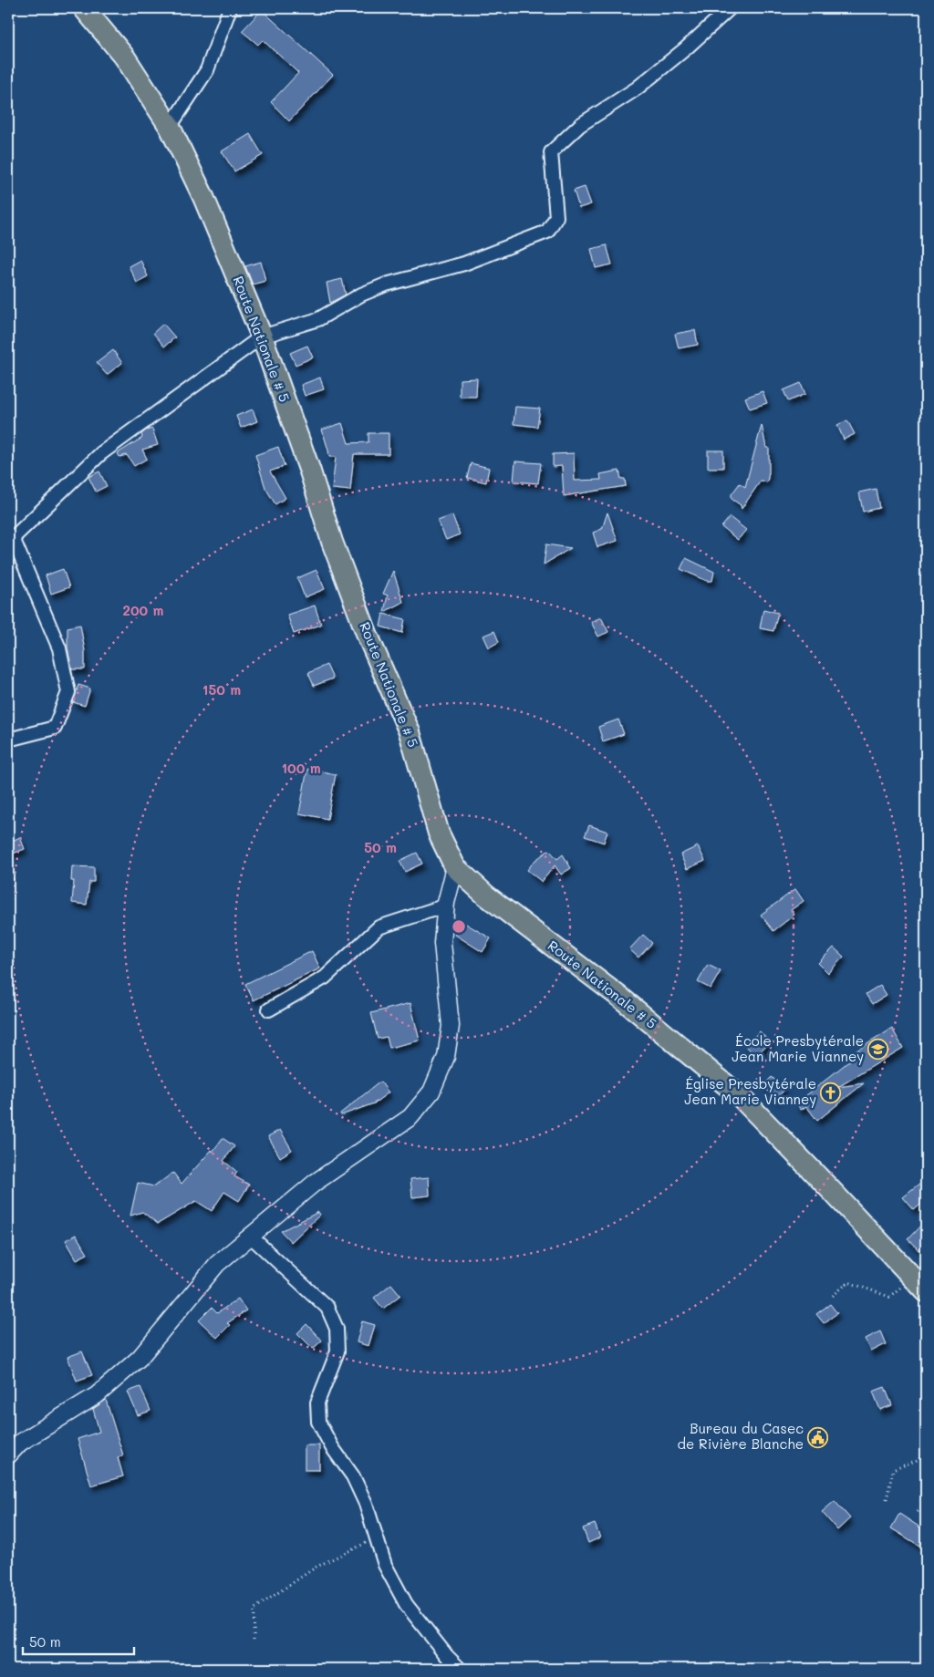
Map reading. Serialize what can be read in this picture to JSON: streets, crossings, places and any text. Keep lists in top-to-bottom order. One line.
{"streets":{"main road":["Route Nationale # 5"]},"places":{"school or university":["École Presbytérale Jean Marie Vianney"],"church":["Église Presbytérale Jean Marie Vianney"],"public building":["Bureau du Casec de Rivière Blanche"]},"scale_bar":"50 m","rings":["200 m","150 m","100 m","50 m"]}
